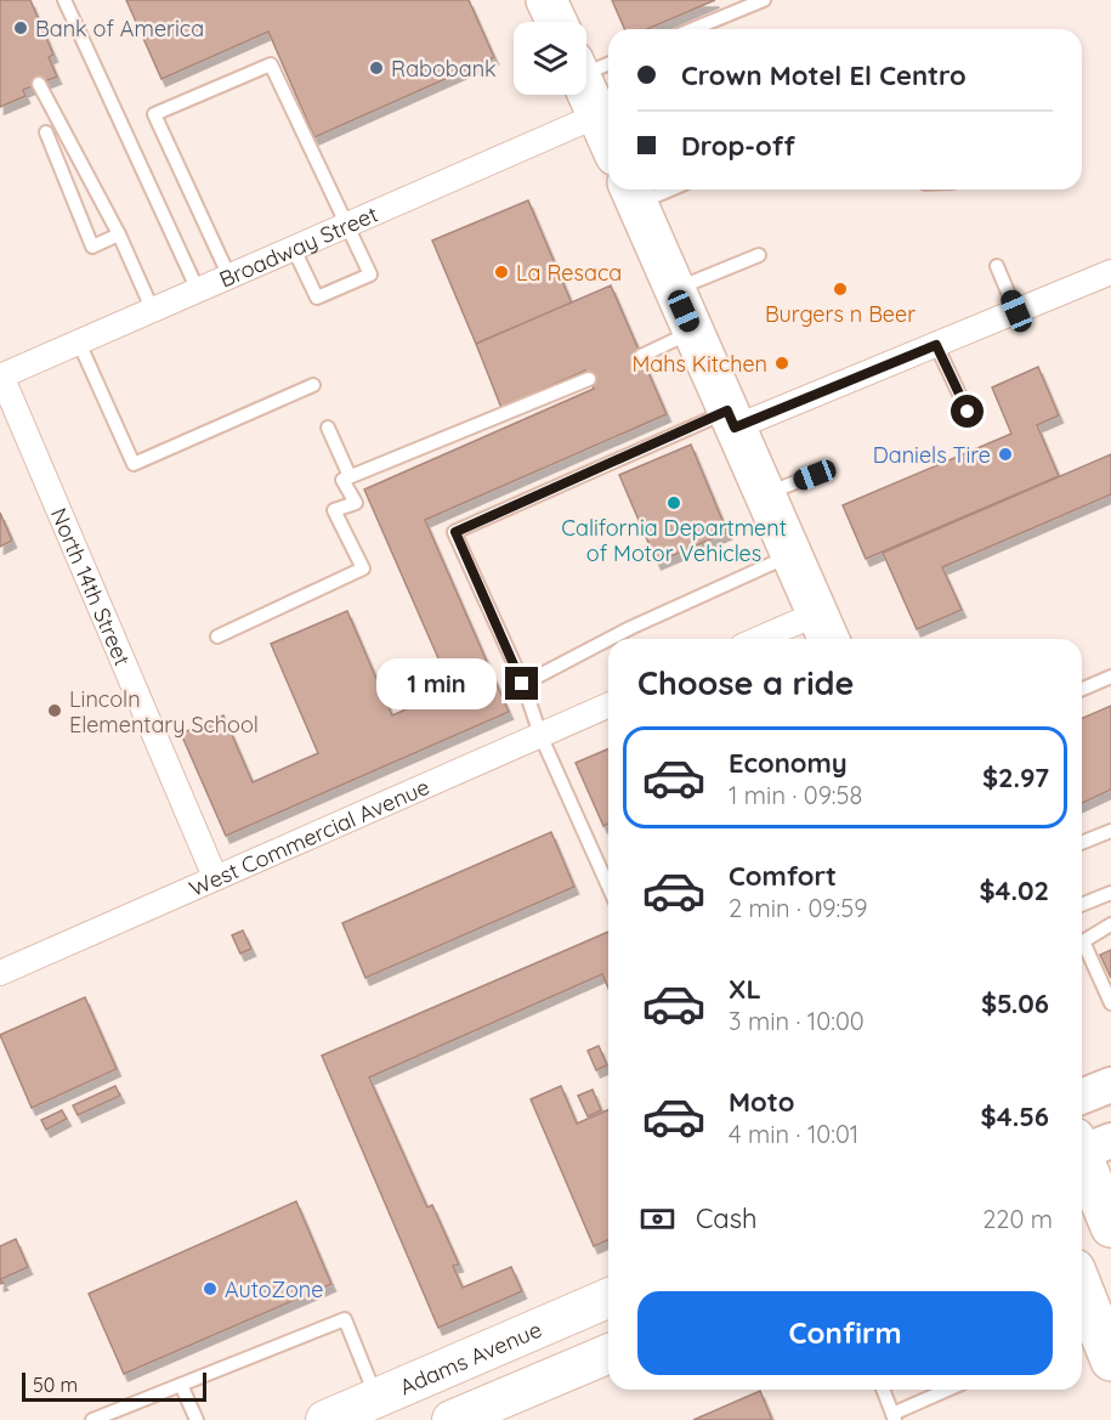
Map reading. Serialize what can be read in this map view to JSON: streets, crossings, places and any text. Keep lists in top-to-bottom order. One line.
{"streets":{"main road":["Adams Avenue"],"street":["Broadway Street","North 14th Street","West Commercial Avenue"]},"crossings":[["Broadway Street","North 14th Street"],["North 14th Street","West Commercial Avenue"]],"places":["Bank of America","Rabobank","La Resaca","Burgers n Beer","Mahs Kitchen","Daniels Tire","California Department of Motor Vehicles","Lincoln Elementary School","AutoZone"],"scale_bar":"50 m","page":{"banner":["Crown Motel El Centro","Drop-off"],"heading":"Choose a ride","bubble":"1 min","list":[{"name":"Economy","note":"1 min · 09:58","value":"$2.97"},{"name":"Comfort","note":"2 min · 09:59","value":"$4.02"},{"name":"XL","note":"3 min · 10:00","value":"$5.06"},{"name":"Moto","note":"4 min · 10:01","value":"$4.56"}],"pay":["Cash","220 m"],"buttons":"Confirm","scale":"50 m"}}
